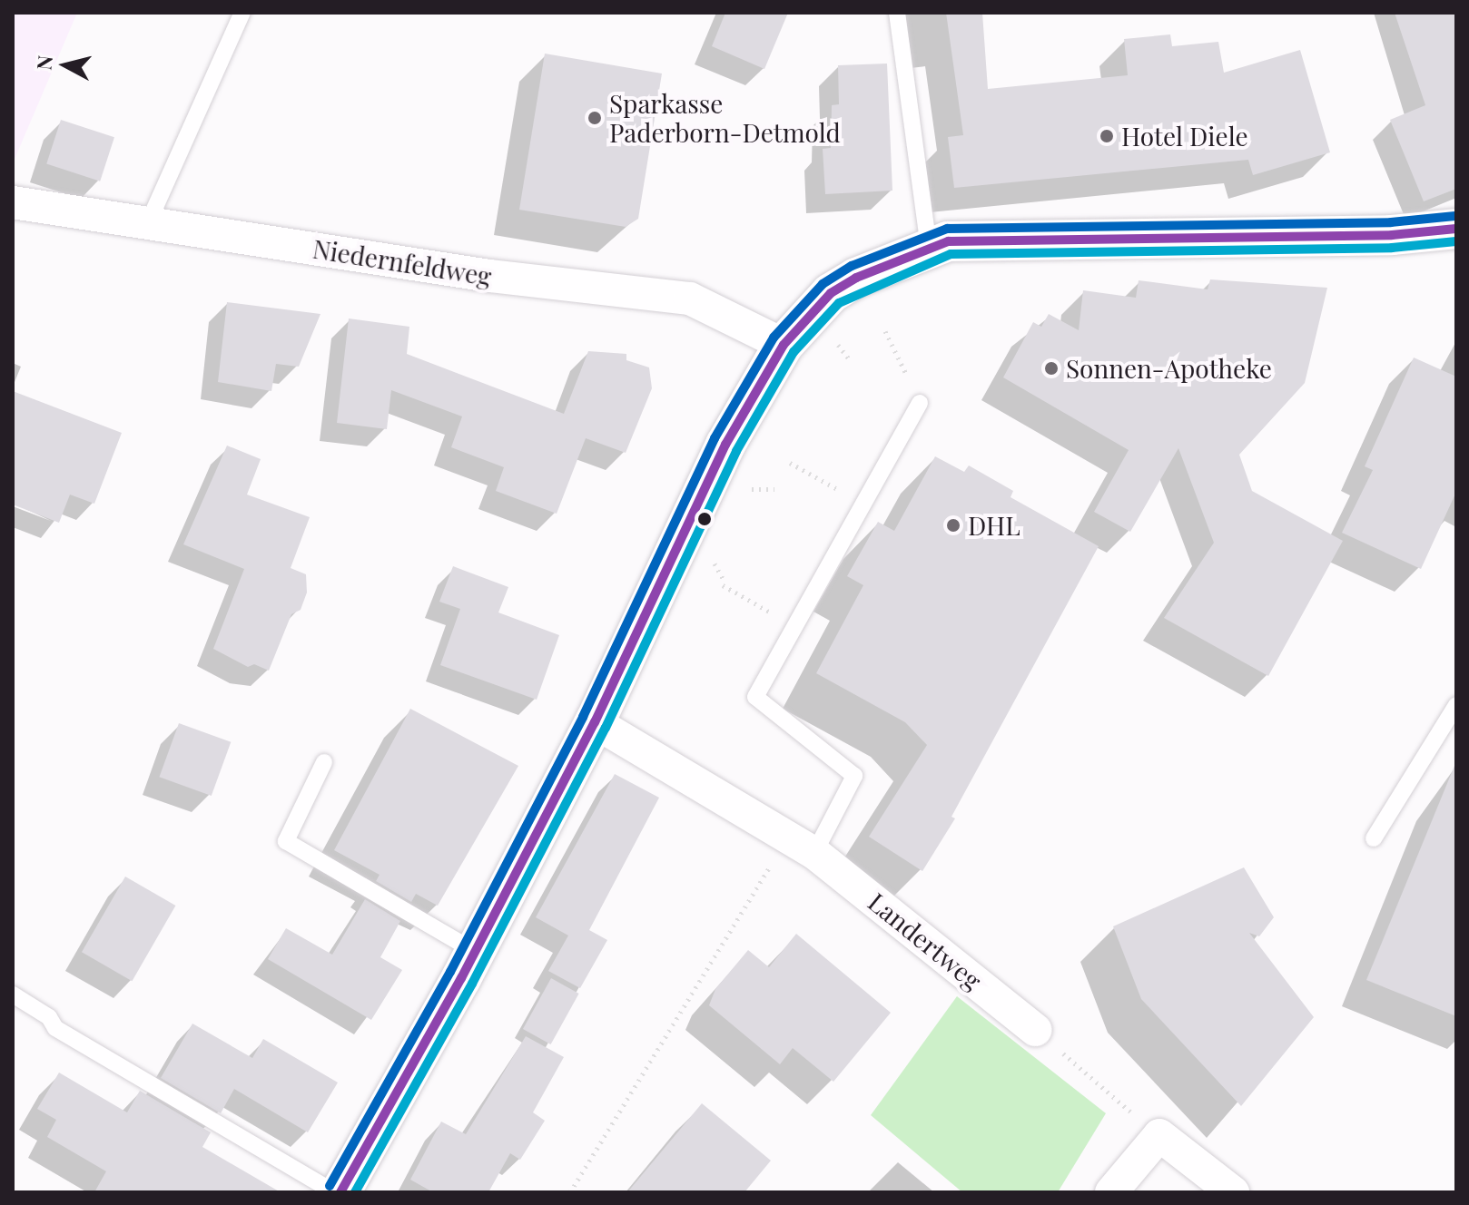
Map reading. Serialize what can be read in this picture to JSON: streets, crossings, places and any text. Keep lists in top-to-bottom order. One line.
{"streets":{"street":["Niedernfeldweg","Landertweg"]},"places":["Sparkasse Paderborn-Detmold","Hotel Diele","Sonnen-Apotheke","DHL"],"north":"left"}
